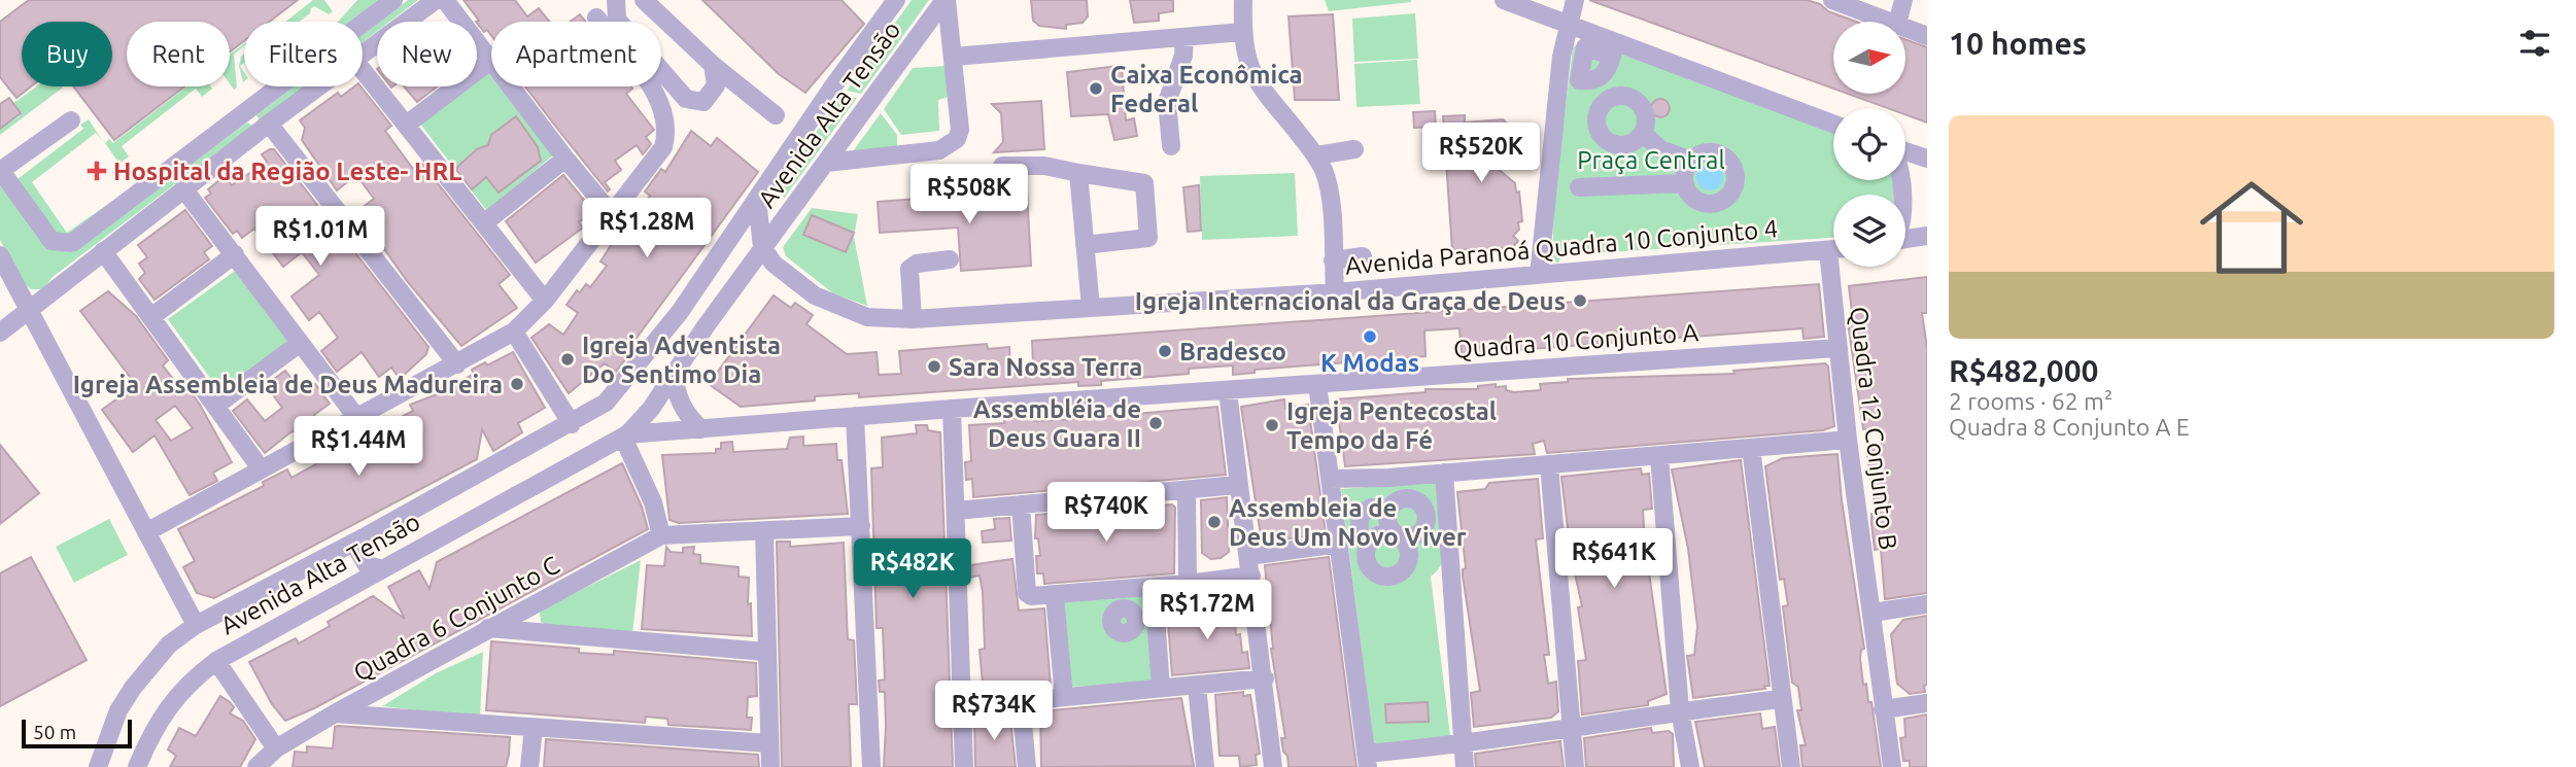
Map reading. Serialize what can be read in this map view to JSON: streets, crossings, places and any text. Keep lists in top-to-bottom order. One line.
{"streets":{"street":["Avenida Alta Tensão","Avenida Paranoá Quadra 10 Conjunto 4","Quadra 10 Conjunto A","Quadra 12 Conjunto B","Quadra 6 Conjunto C"]},"crossings":[["Avenida Alta Tensão","Avenida Paranoá Quadra 10 Conjunto 4"],["Avenida Alta Tensão","Quadra 10 Conjunto A"],["Quadra 10 Conjunto A","Quadra 12 Conjunto B"]],"parks":["Praça Central"],"places":{"other":["Caixa Econômica Federal","Igreja Internacional da Graça de Deus","K Modas","Bradesco","Igreja Adventista Do Sentimo Dia","Sara Nossa Terra","Igreja Assembleia de Deus Madureira","Assembléia de Deus Guara II","Igreja Pentecostal Tempo da Fé","Assembleia de Deus Um Novo Viver"],"health":["Hospital da Região Leste- HRL"]},"scale_bar":"50 m","north":"right","page":{"heading":"10 homes","chip":["Buy","Rent","Filters","New","Apartment"],"list":[{"name":"R$482,000","note":"2 rooms · 62 m² · Quadra 8 Conjunto A E"}],"price":["R$520K","R$508K","R$1.28M","R$1.01M","R$1.44M","R$740K","R$641K","R$482K","R$1.72M","R$734K"],"scale":"50 m"}}
